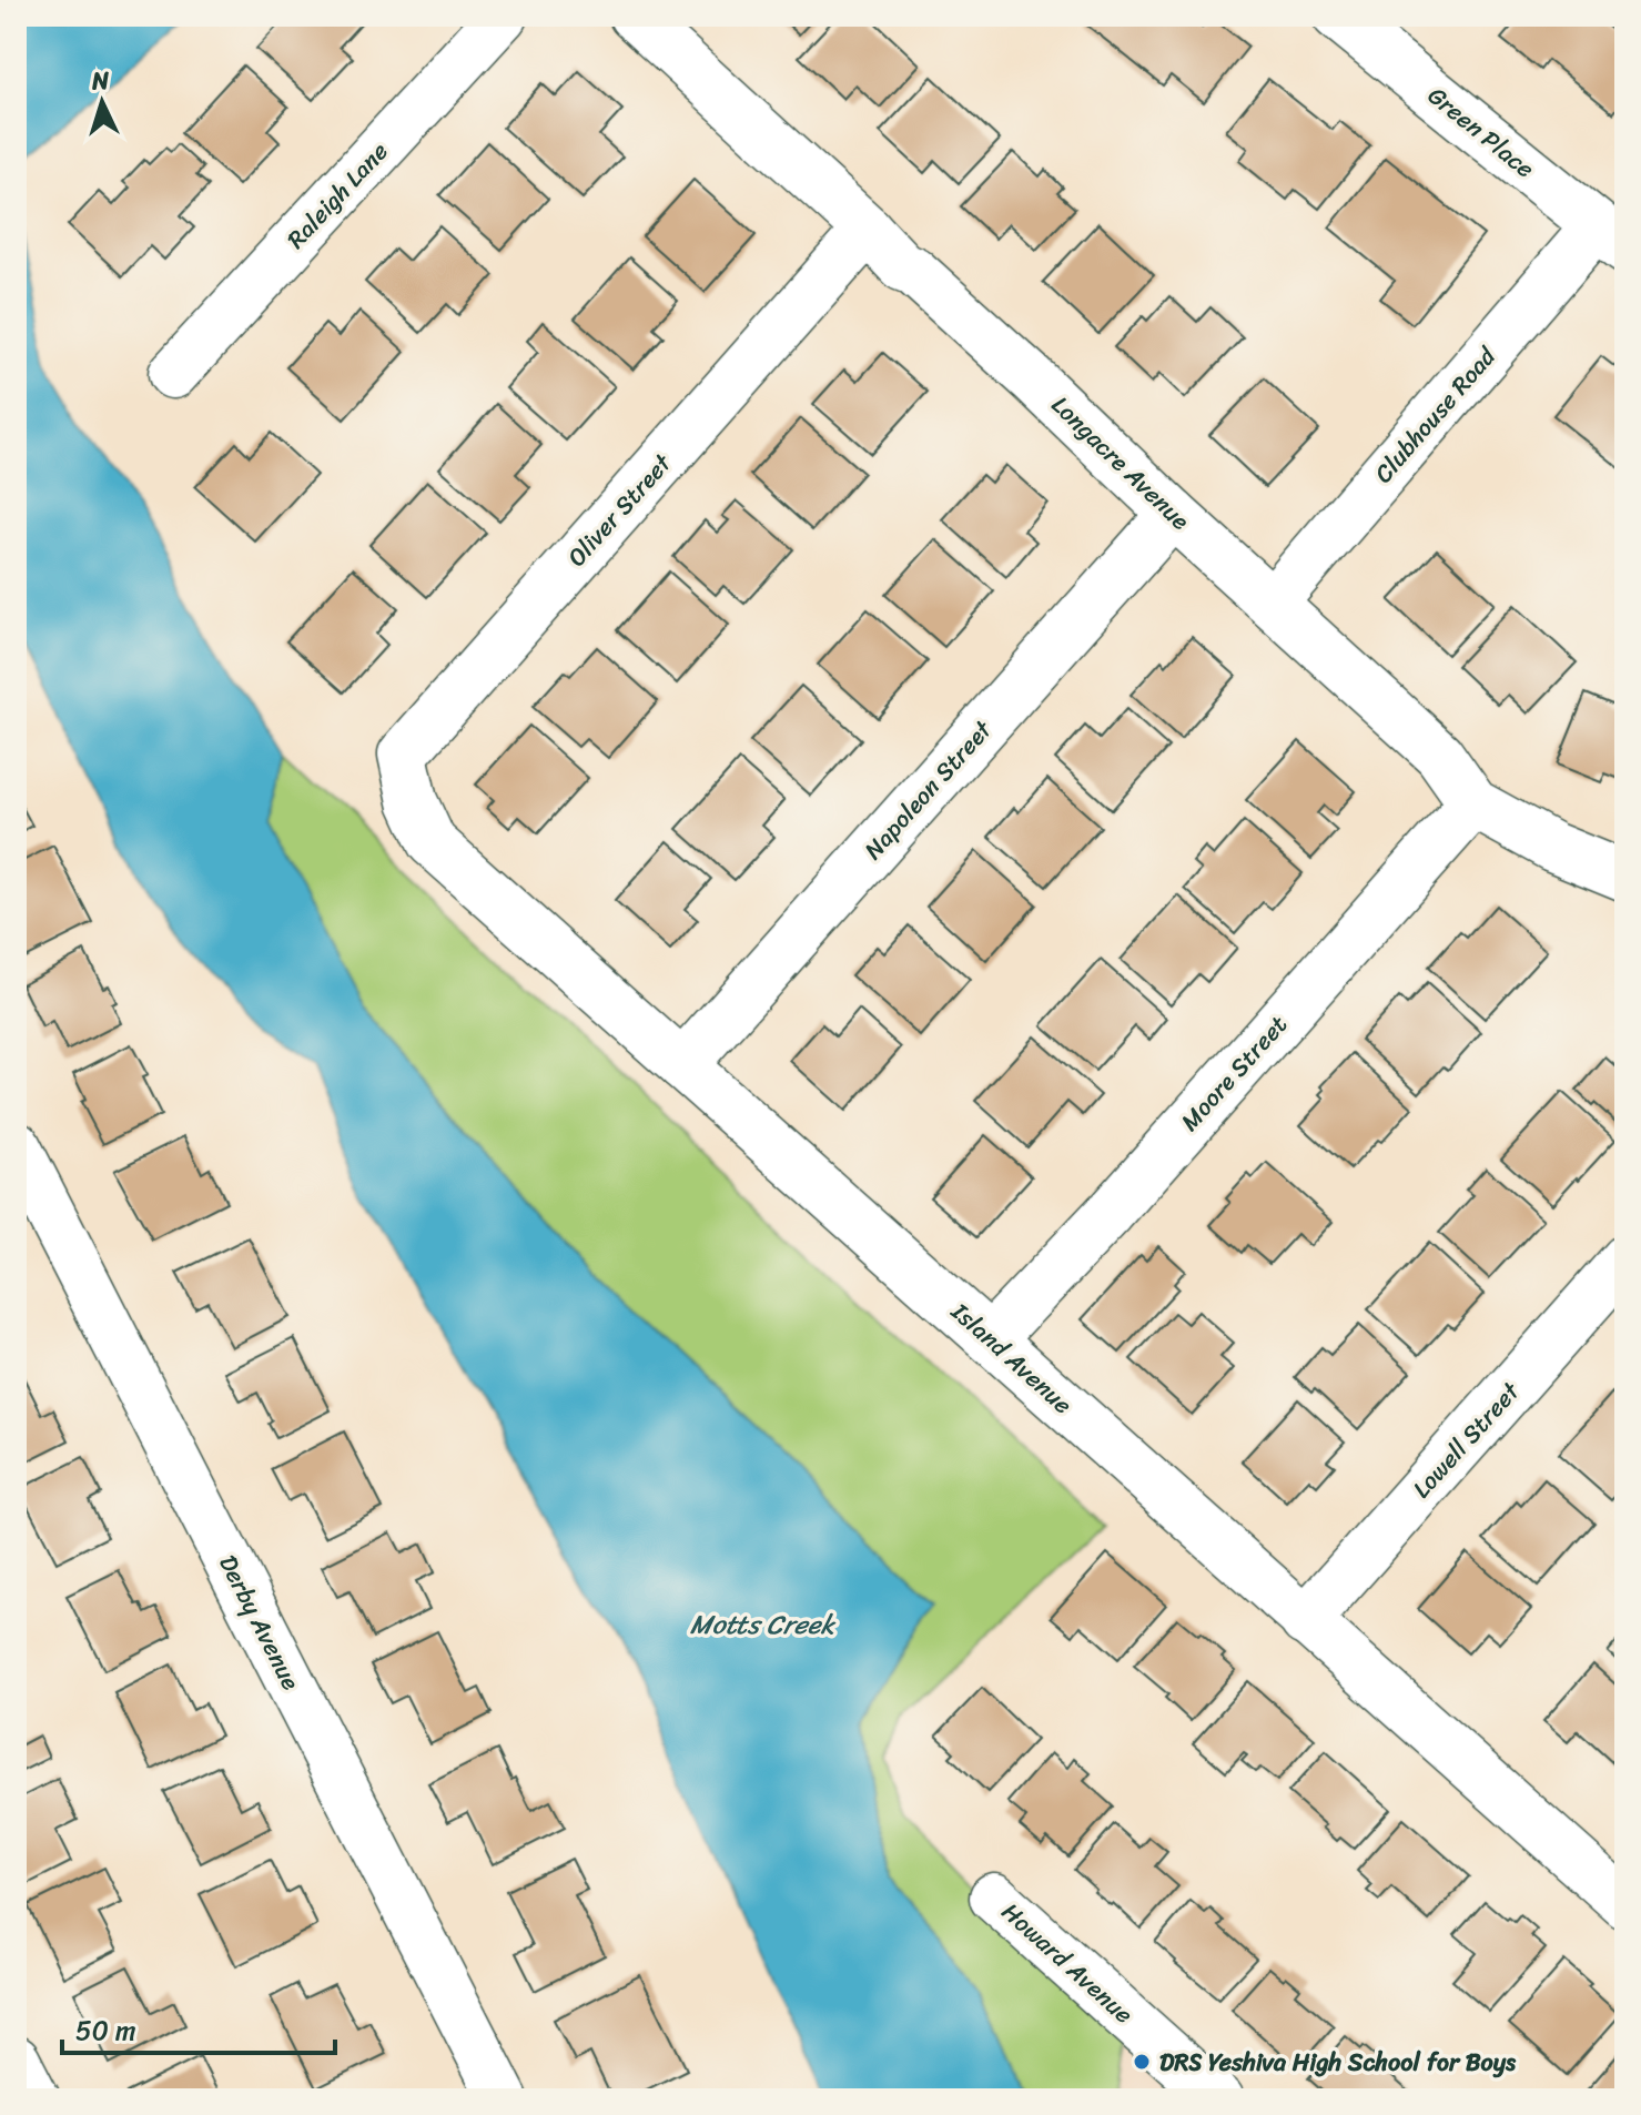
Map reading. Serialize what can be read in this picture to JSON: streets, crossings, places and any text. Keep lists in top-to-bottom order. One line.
{"streets":{"street":["Green Place","Raleigh Lane","Clubhouse Road","Longacre Avenue","Oliver Street","Napoleon Street","Moore Street","Island Avenue","Lowell Street","Derby Avenue","Howard Avenue"]},"crossings":[["Green Place","Clubhouse Road"],["Clubhouse Road","Longacre Avenue"],["Longacre Avenue","Oliver Street"],["Longacre Avenue","Napoleon Street"],["Longacre Avenue","Moore Street"],["Oliver Street","Island Avenue"],["Napoleon Street","Island Avenue"],["Moore Street","Island Avenue"],["Island Avenue","Lowell Street"]],"water":["Motts Creek"],"places":["DRS Yeshiva High School for Boys"],"scale_bar":"50 m","north":"top"}
